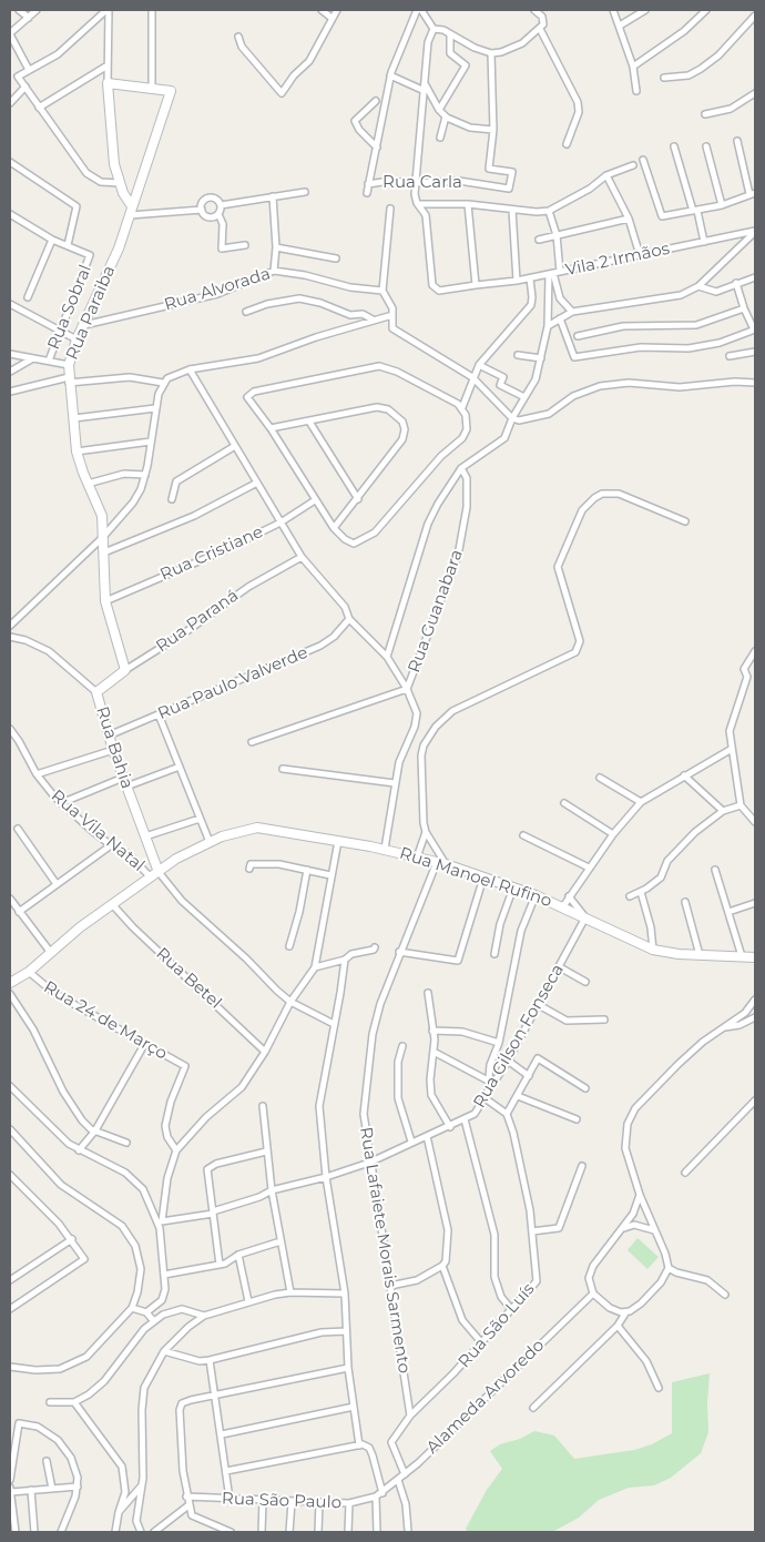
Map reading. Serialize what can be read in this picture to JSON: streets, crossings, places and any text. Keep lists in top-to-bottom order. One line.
{"streets":{"street":["Rua Carla","Vila 2 Irmãos","Rua Alvorada","Rua Sobral","Rua Paraiba","Rua Cristiane","Rua Guanabara","Rua Paraná","Rua Paulo Valverde","Rua Bahia","Rua Vila Natal","Rua Manoel Rufino","Rua Betel","Rua 24 de Março","Rua Gilson Fonseca","Rua Lafaiete Morais Sarmento","Rua São Luís","Alameda Arvoredo","Rua São Paulo"]},"crossings":[["Rua Alvorada","Rua Paraiba"],["Rua Paraiba","Rua Cristiane"],["Rua Paraiba","Rua Paraná"],["Rua Paraná","Rua Bahia"],["Rua Paulo Valverde","Rua Bahia"],["Rua Bahia","Rua Vila Natal"],["Rua Bahia","Rua Manoel Rufino"],["Rua Vila Natal","Rua Manoel Rufino"],["Rua Manoel Rufino","Rua Betel"],["Rua Manoel Rufino","Rua 24 de Março"],["Rua Manoel Rufino","Rua Gilson Fonseca"],["Rua Manoel Rufino","Rua Lafaiete Morais Sarmento"],["Rua Gilson Fonseca","Rua Lafaiete Morais Sarmento"],["Rua Lafaiete Morais Sarmento","Rua São Luís"],["Alameda Arvoredo","Rua São Paulo"]]}
